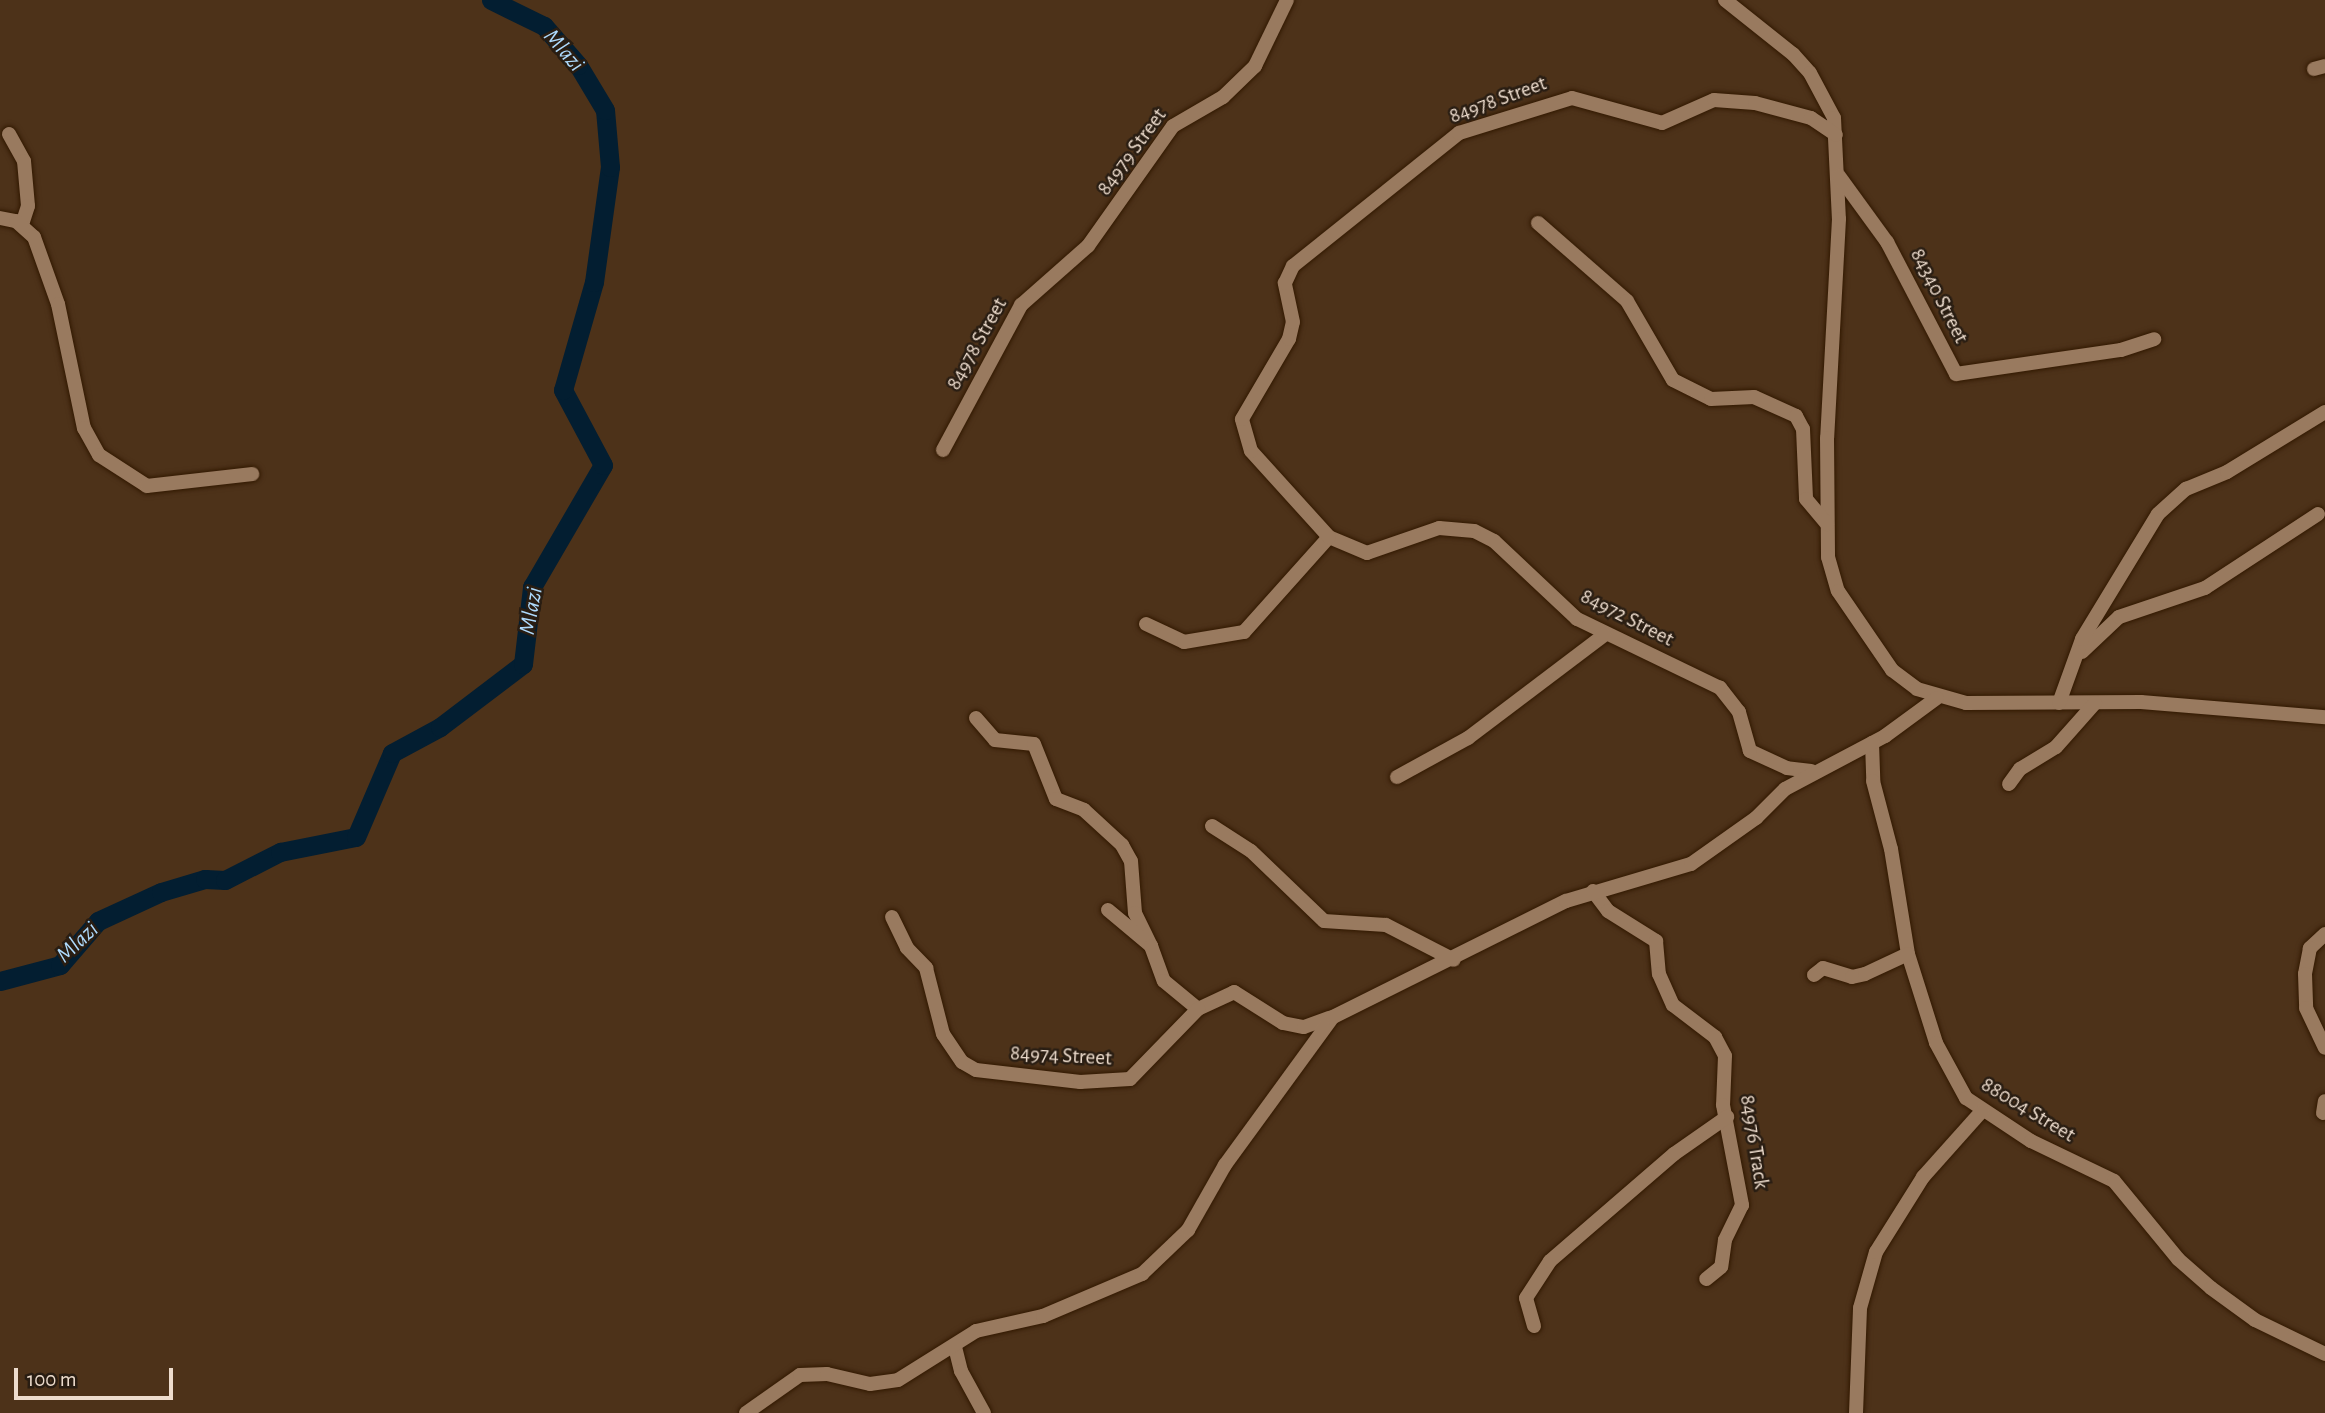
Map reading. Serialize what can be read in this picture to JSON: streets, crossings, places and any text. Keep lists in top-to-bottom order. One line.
{"streets":{"street":["84978 Street","84979 Street","84340 Street","84972 Street","84974 Street","88004 Street","84976 Track"]},"crossings":[["84978 Street","84979 Street"],["84978 Street","84972 Street"]],"water":["Mlazi"],"scale_bar":"100 m"}
